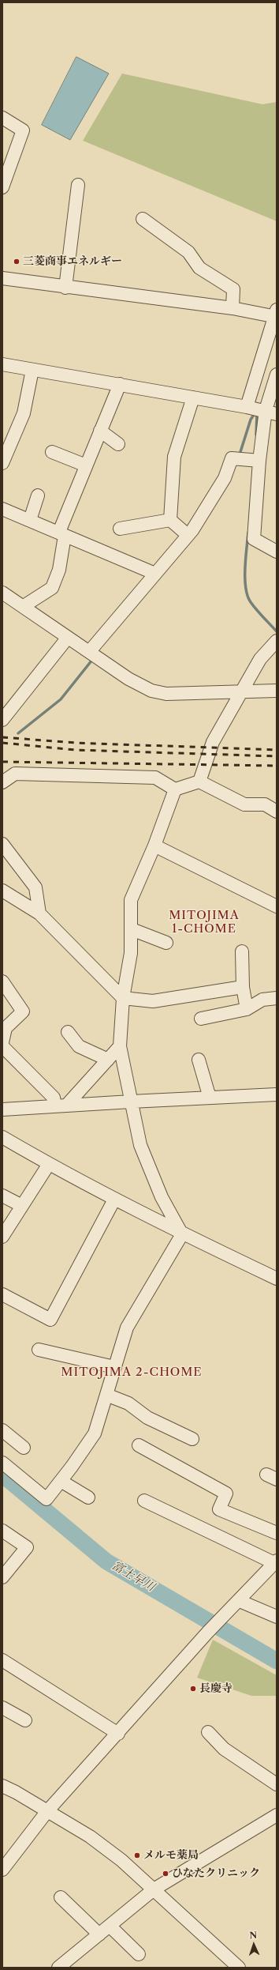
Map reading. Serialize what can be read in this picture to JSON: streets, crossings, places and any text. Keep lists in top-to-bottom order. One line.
{"districts":["MITOJIMA 1-CHOME","MITOJIMA 2-CHOME"],"water":["富士早川"],"places":["三菱商事エネルギー","長慶寺","メルモ薬局","ひなたクリニック"],"north":"top"}
